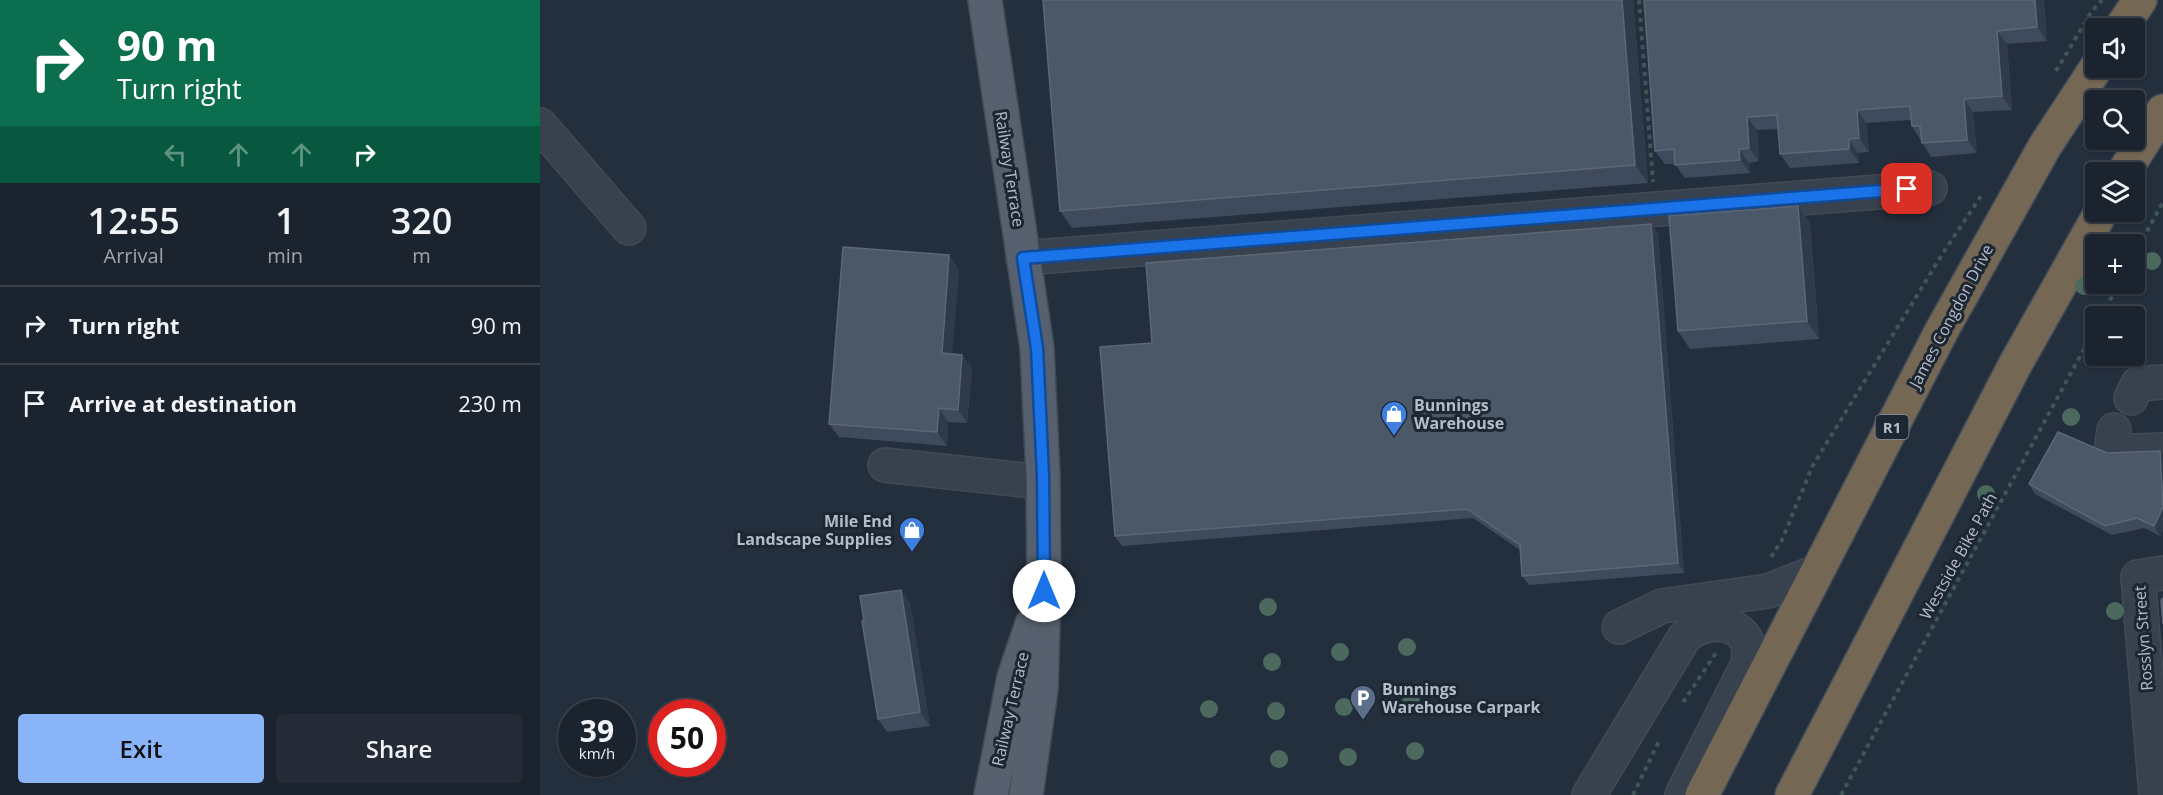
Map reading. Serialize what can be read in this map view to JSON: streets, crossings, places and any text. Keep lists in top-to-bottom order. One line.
{"streets":{"highway":["James Congdon Drive","R1"],"main road":["Railway Terrace"],"street":["Rosslyn Street"],"path":["Westside Bike Path"]},"places":{"shop":["Bunnings Warehouse","Mile End Landscape Supplies"],"parking":["Bunnings Warehouse Carpark"]},"page":{"turn":["90 m","Turn right"],"map_buttons":["+","−"],"eta":["12:55","Arrival","1","min","320","m"],"list":[{"name":"Turn right","value":"90 m"},{"name":"Arrive at destination","value":"230 m"}],"speed":"39 km/h","limit":"50","buttons":["Exit","Share"]}}
